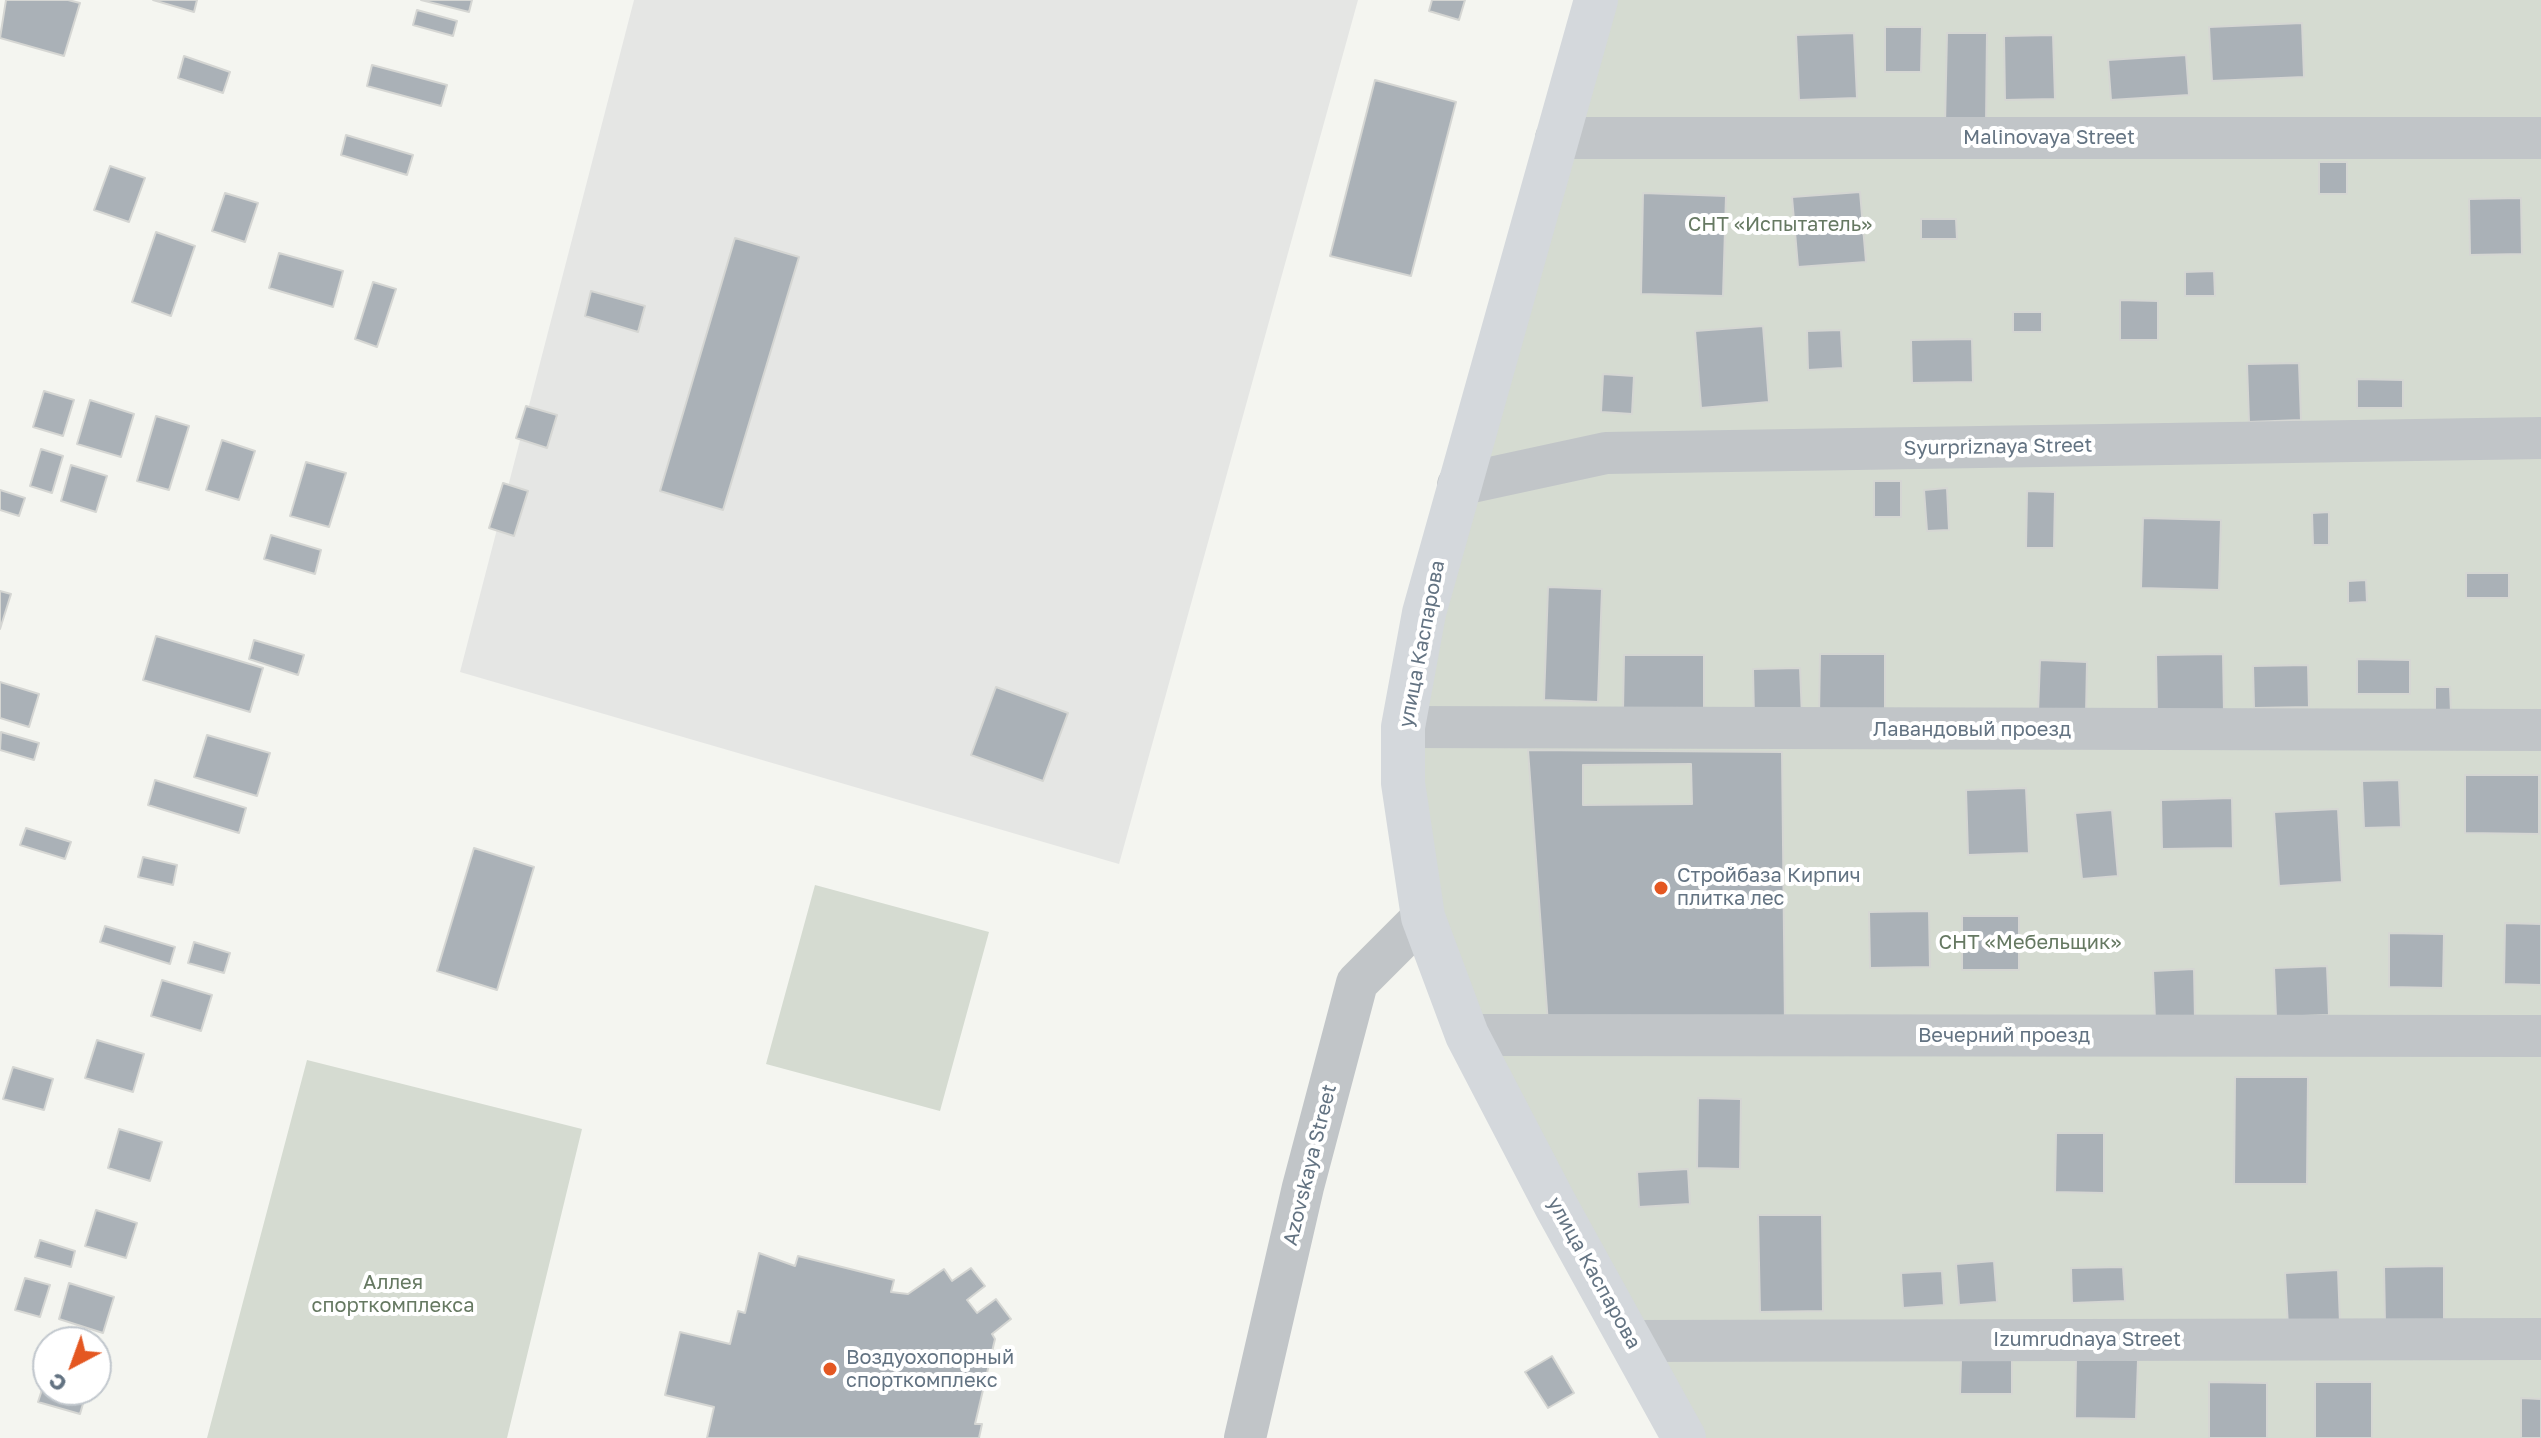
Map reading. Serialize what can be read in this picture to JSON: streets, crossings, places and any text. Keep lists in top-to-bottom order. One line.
{"streets":{"main road":["улица Каспарова"],"street":["Malinovaya Street","Syurpriznaya Street","Лавандовый проезд","Вечерний проезд","Azovskaya Street","Izumrudnaya Street"]},"crossings":[["Malinovaya Street","улица Каспарова"],["Syurpriznaya Street","улица Каспарова"],["улица Каспарова","Лавандовый проезд"],["улица Каспарова","Вечерний проезд"],["улица Каспарова","Azovskaya Street"],["улица Каспарова","Izumrudnaya Street"]],"parks":["СНТ «Испытатель»","СНТ «Мебельщик»","Аллея спорткомплекса"],"places":["Стройбаза Кирпич плитка лес","Воздуохопорный спорткомплекс"],"north":"bottom left"}
